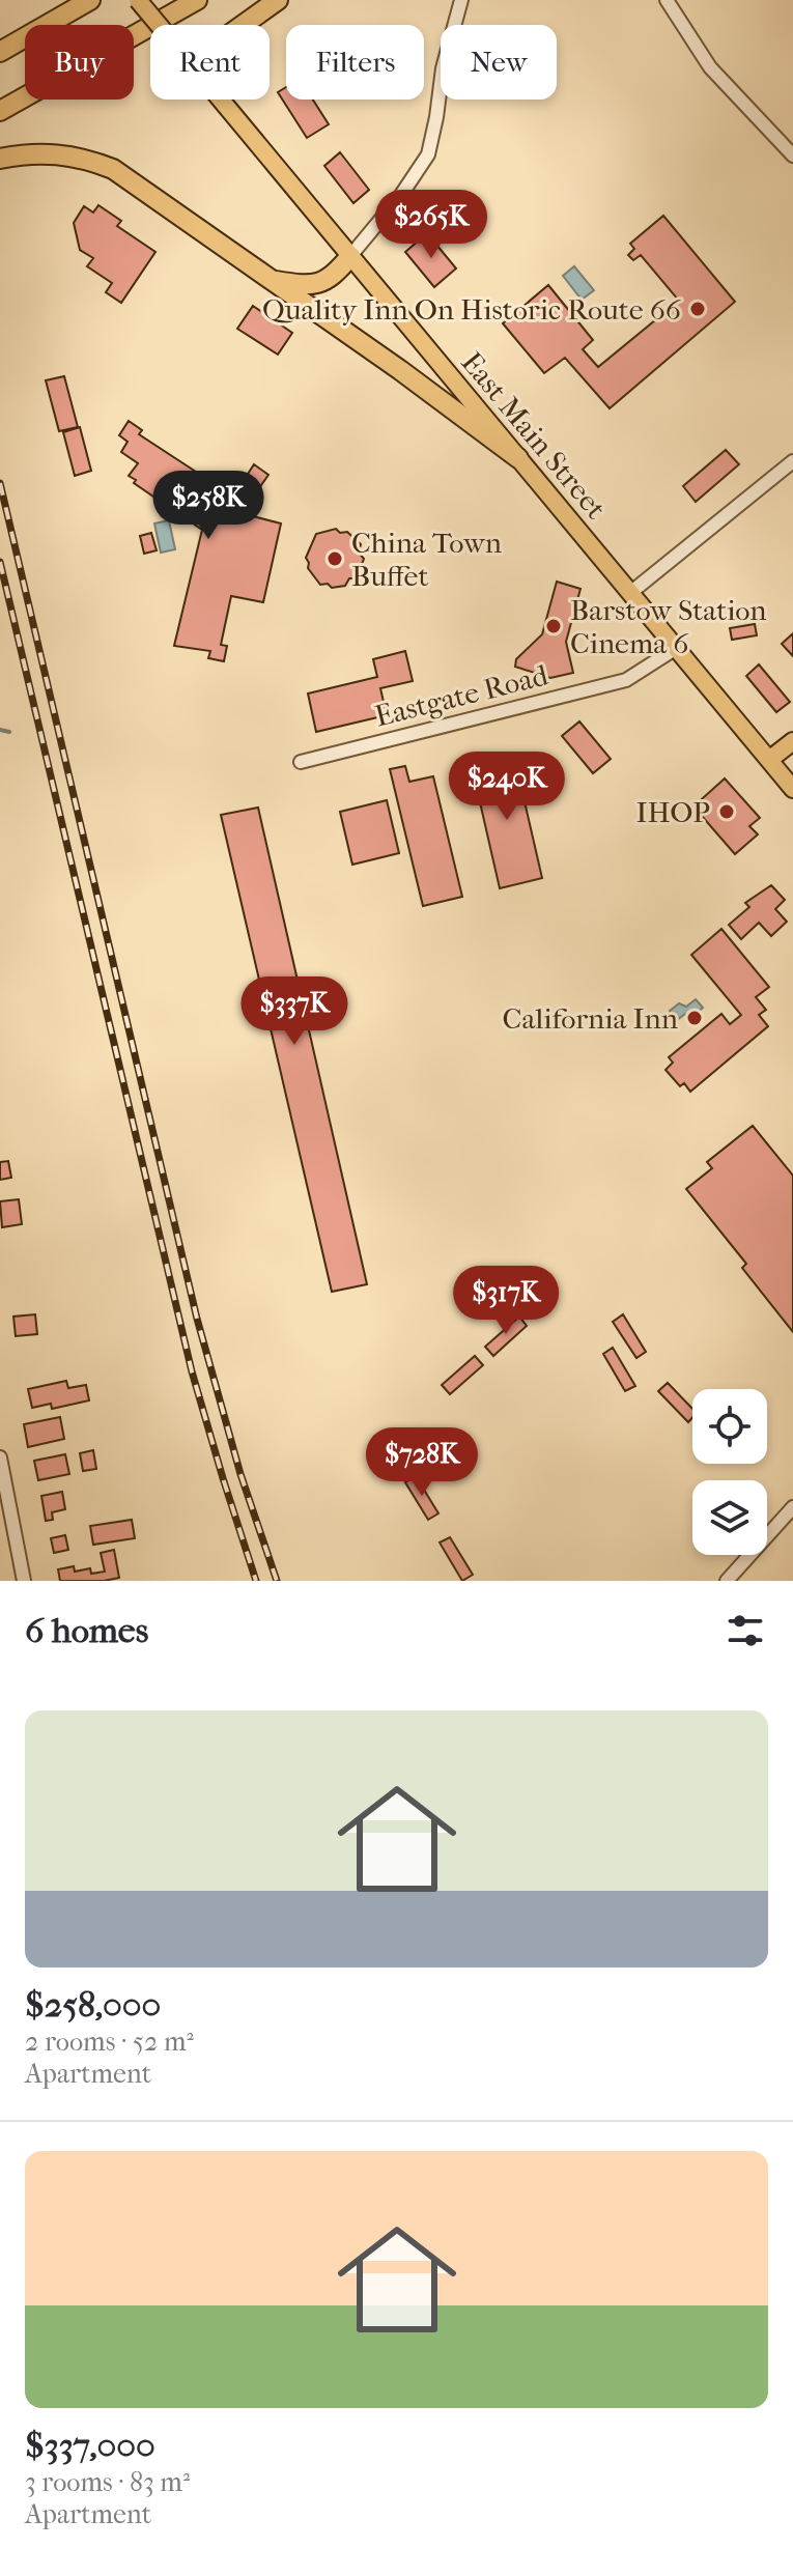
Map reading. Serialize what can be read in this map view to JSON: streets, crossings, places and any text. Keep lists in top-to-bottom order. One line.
{"streets":{"main road":["East Main Street"],"street":["Eastgate Road"]},"crossings":[["East Main Street","Eastgate Road"]],"places":["Quality Inn On Historic Route 66","China Town Buffet","Barstow Station Cinema 6","IHOP","California Inn"],"page":{"chip":["Buy","Rent","Filters","New"],"price":["$265K","$258K","$240K","$337K","$317K","$728K"],"heading":"6 homes","list":[{"name":"$258,000","note":"2 rooms · 52 m² · Apartment"},{"name":"$337,000","note":"3 rooms · 83 m² · Apartment"}]}}
